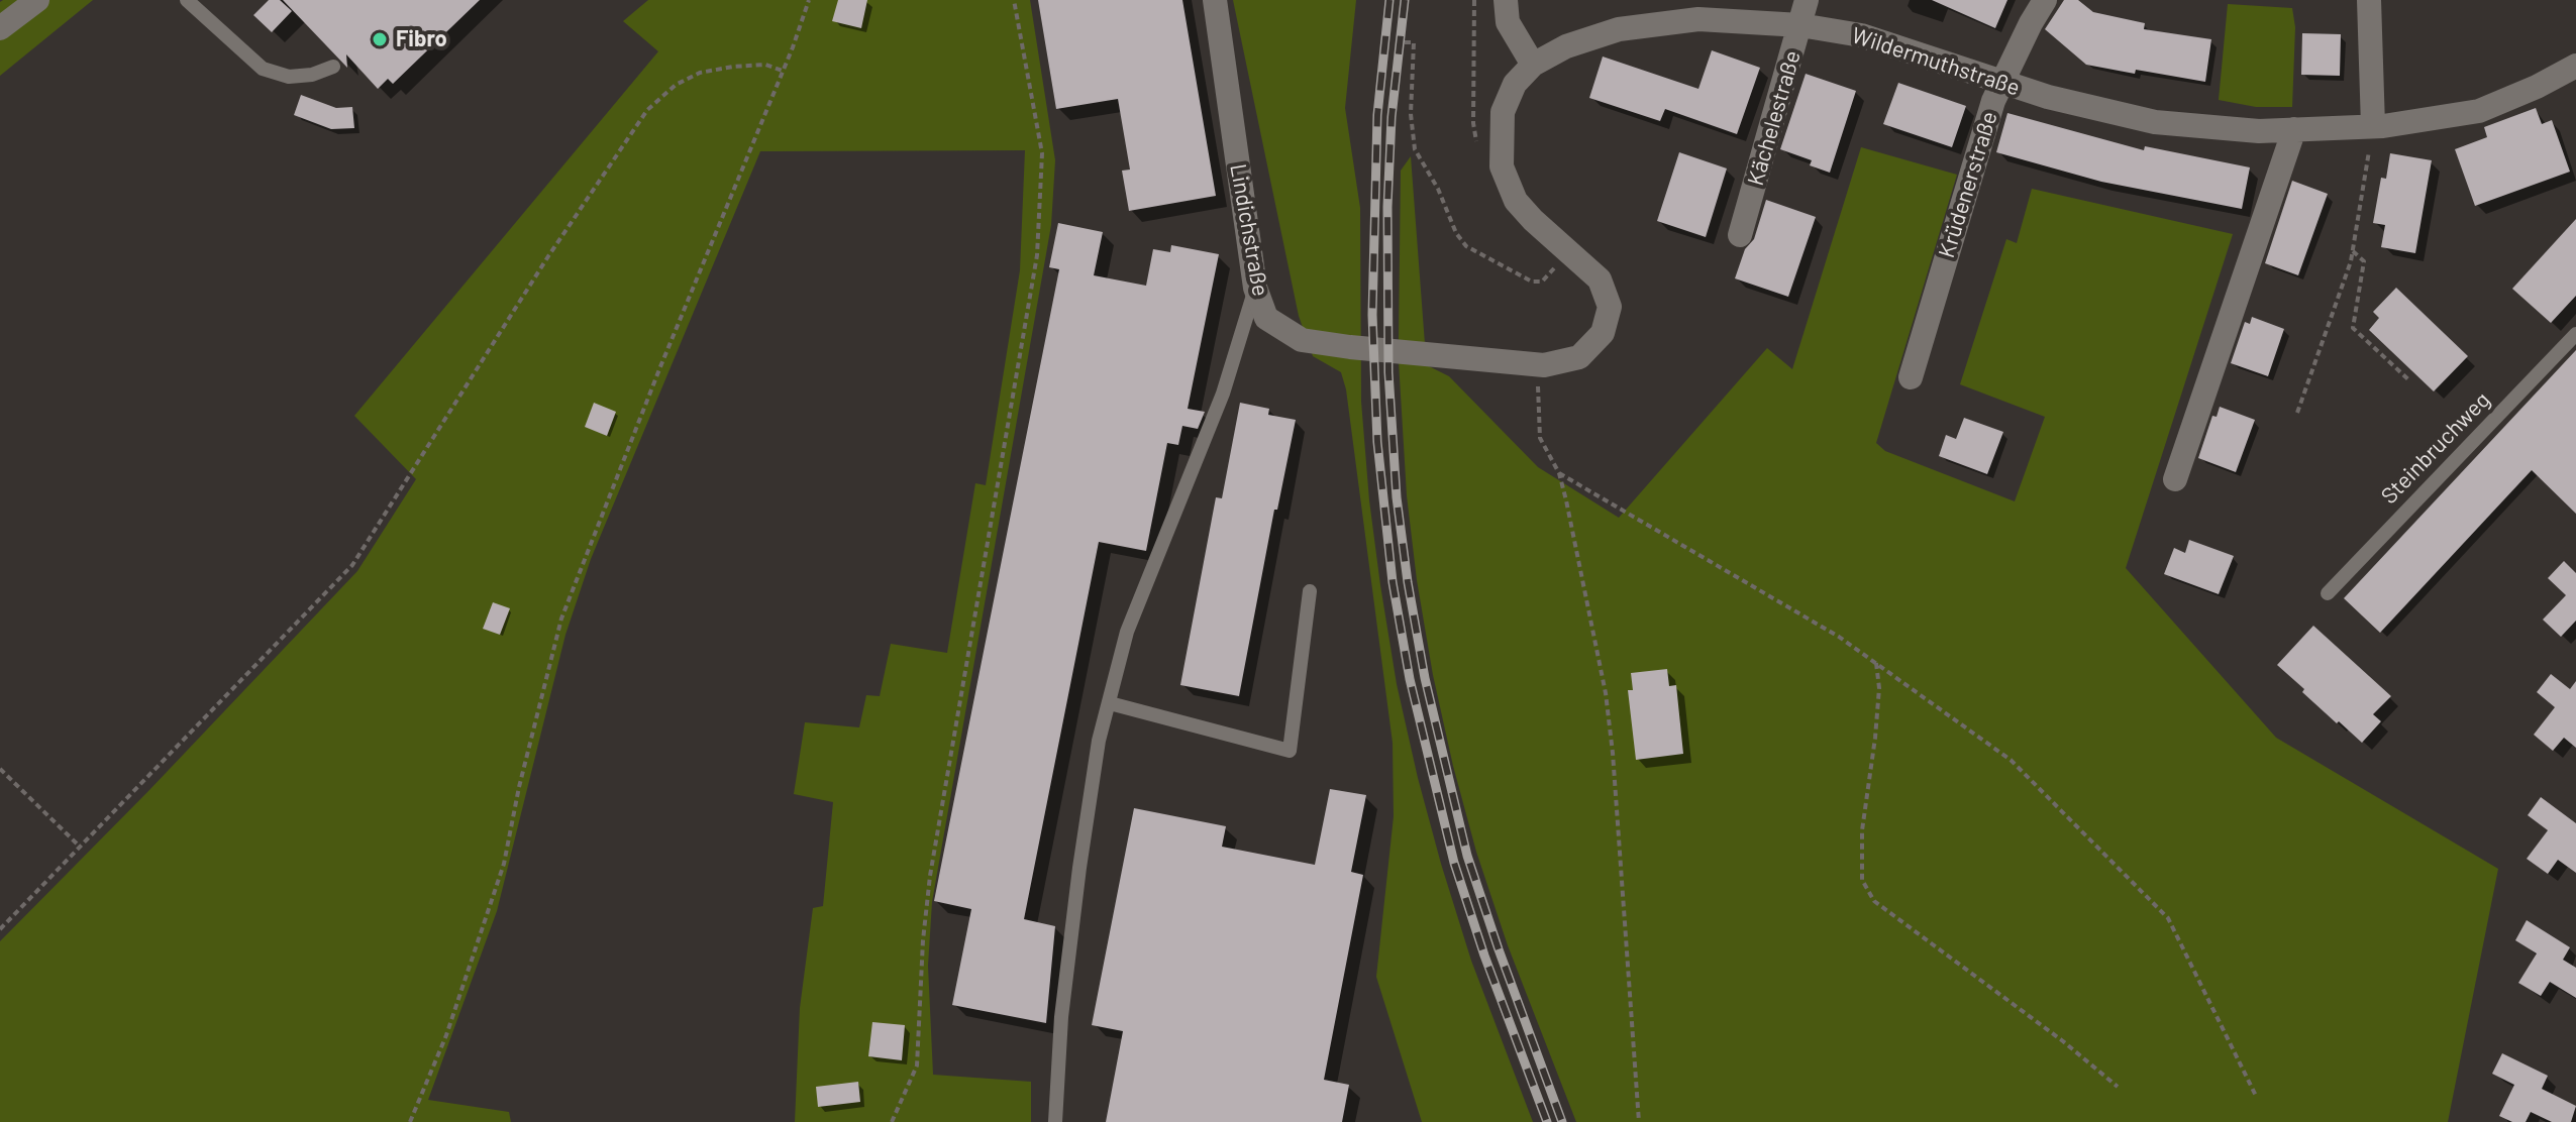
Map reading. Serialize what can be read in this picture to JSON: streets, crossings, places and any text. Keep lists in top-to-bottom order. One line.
{"streets":{"street":["Wildermuthstraße","Kächelestraße","Krüdenerstraße","Lindichstraße"],"lane":["Steinbruchweg"]},"crossings":[["Wildermuthstraße","Kächelestraße"],["Wildermuthstraße","Krüdenerstraße"],["Wildermuthstraße","Lindichstraße"]],"places":["Fibro"]}
